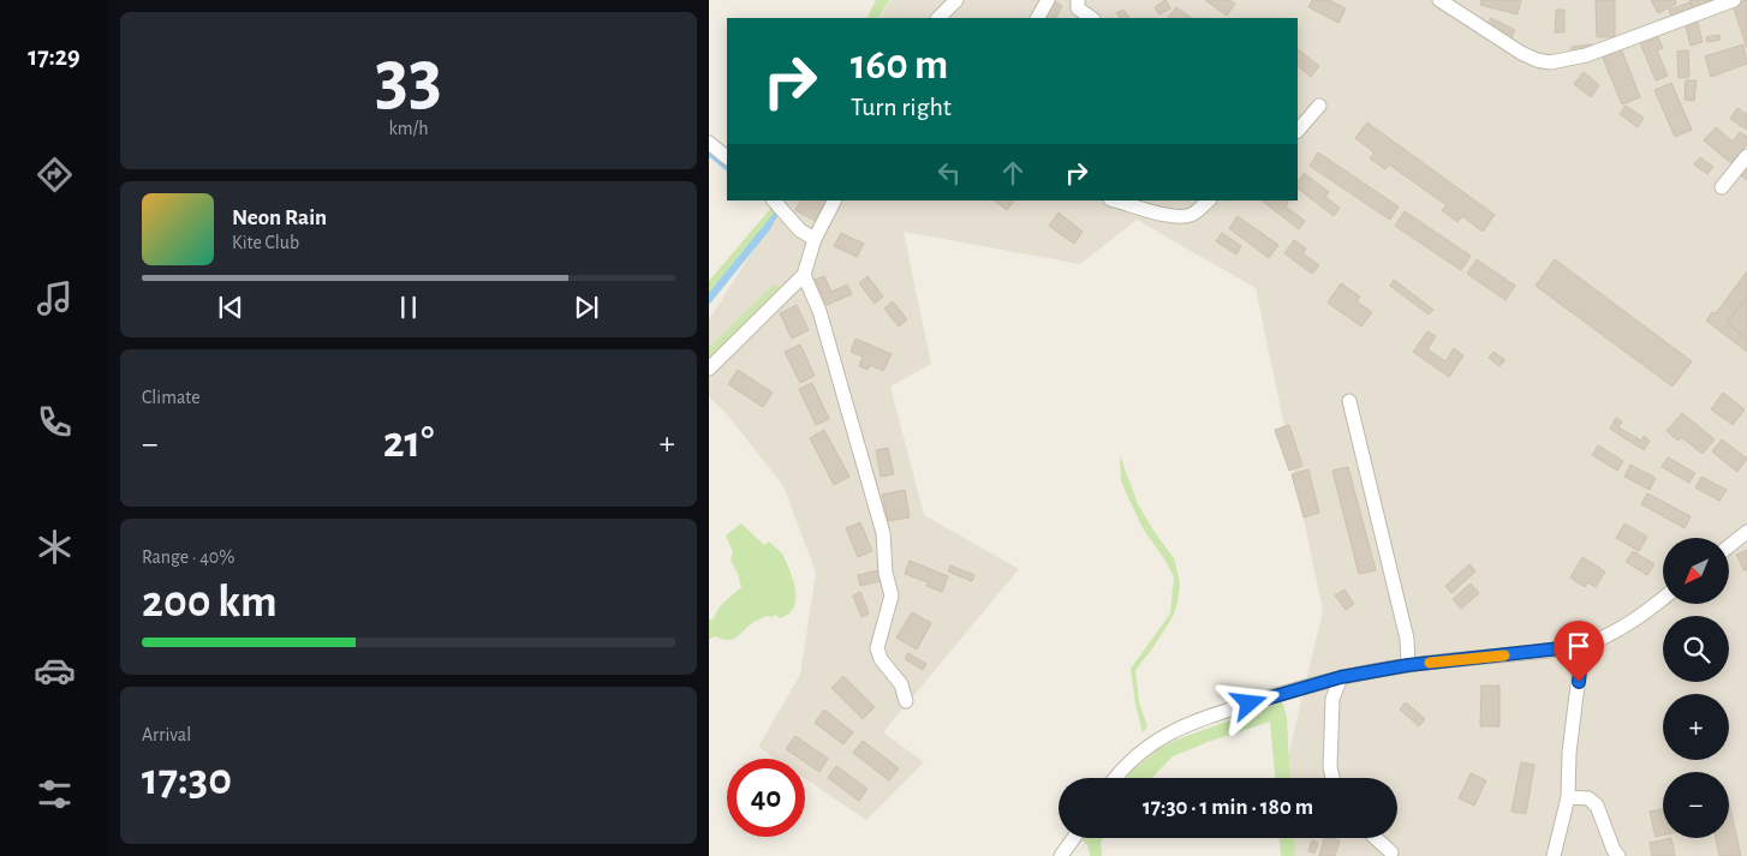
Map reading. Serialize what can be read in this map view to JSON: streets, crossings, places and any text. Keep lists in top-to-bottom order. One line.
{"north":"bottom left","page":{"tabs":"17:29","tile":[["33","km/h"],"Climate",["Range · 40%","200 km"],["Arrival","17:30"]],"turn":["160 m","Turn right"],"song":["Neon Rain","Kite Club"],"heat":["−","21°","+"],"map_buttons":["+","−"],"limit":"40","trip":"17:30 · 1 min · 180 m"}}
